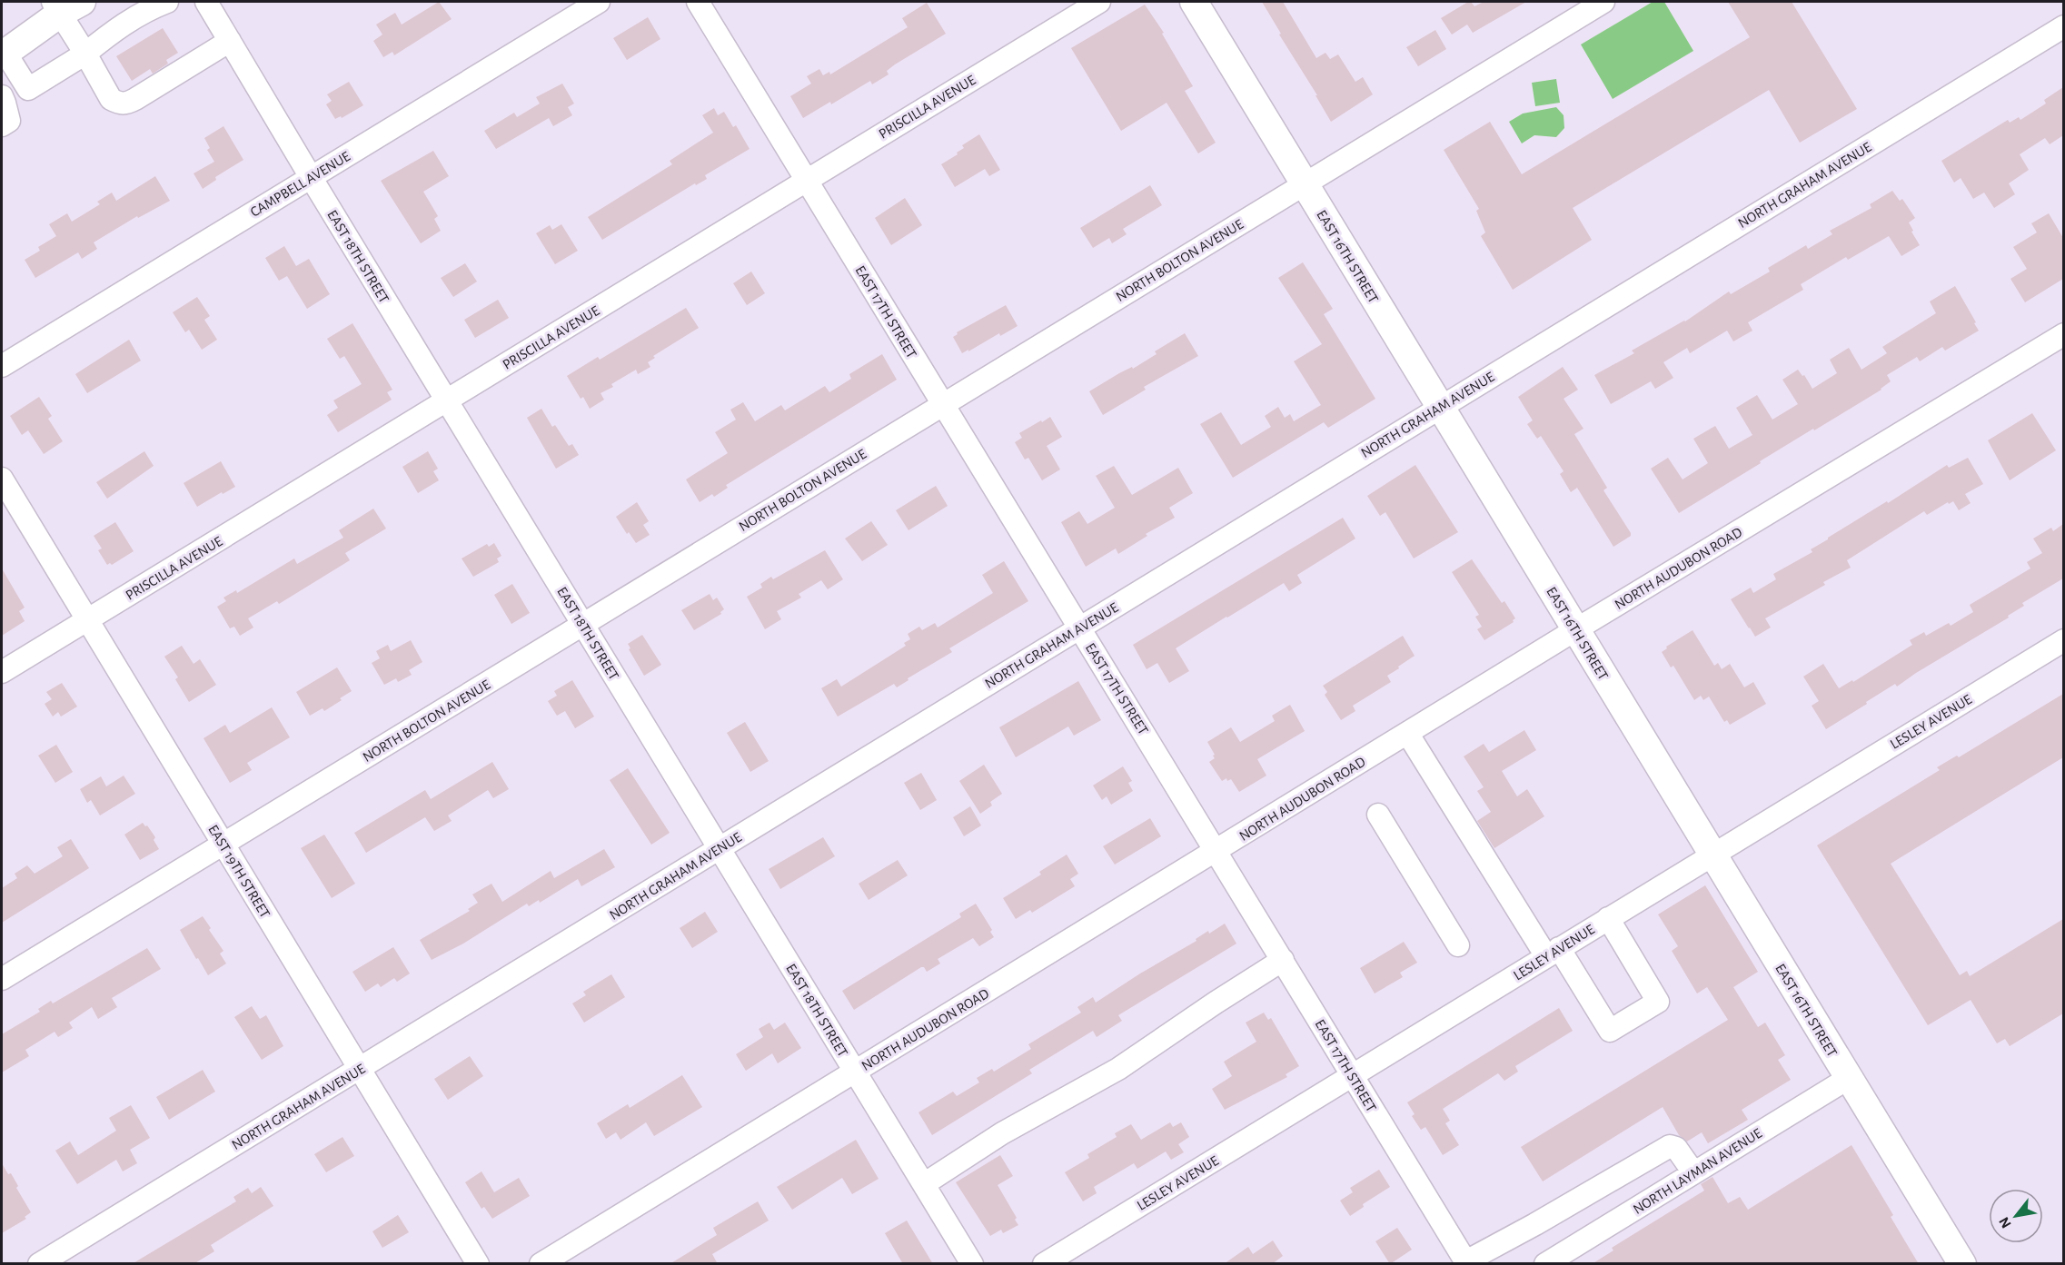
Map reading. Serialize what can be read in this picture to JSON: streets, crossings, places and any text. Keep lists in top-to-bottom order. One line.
{"streets":{"main road":["EAST 16TH STREET"],"street":["PRISCILLA AVENUE","CAMPBELL AVENUE","NORTH GRAHAM AVENUE","EAST 18TH STREET","NORTH BOLTON AVENUE","EAST 17TH STREET","NORTH AUDUBON ROAD","LESLEY AVENUE","EAST 19TH STREET","NORTH LAYMAN AVENUE"]},"crossings":[["PRISCILLA AVENUE","EAST 18TH STREET"],["PRISCILLA AVENUE","EAST 17TH STREET"],["PRISCILLA AVENUE","EAST 19TH STREET"],["CAMPBELL AVENUE","EAST 18TH STREET"],["NORTH GRAHAM AVENUE","EAST 18TH STREET"],["NORTH GRAHAM AVENUE","EAST 16TH STREET"],["NORTH GRAHAM AVENUE","EAST 17TH STREET"],["NORTH GRAHAM AVENUE","EAST 19TH STREET"],["EAST 18TH STREET","NORTH BOLTON AVENUE"],["EAST 18TH STREET","NORTH AUDUBON ROAD"],["EAST 16TH STREET","NORTH BOLTON AVENUE"],["EAST 16TH STREET","NORTH AUDUBON ROAD"],["EAST 16TH STREET","LESLEY AVENUE"],["EAST 16TH STREET","NORTH LAYMAN AVENUE"],["NORTH BOLTON AVENUE","EAST 17TH STREET"],["NORTH BOLTON AVENUE","EAST 19TH STREET"],["EAST 17TH STREET","NORTH AUDUBON ROAD"],["EAST 17TH STREET","LESLEY AVENUE"]],"north":"bottom left"}
